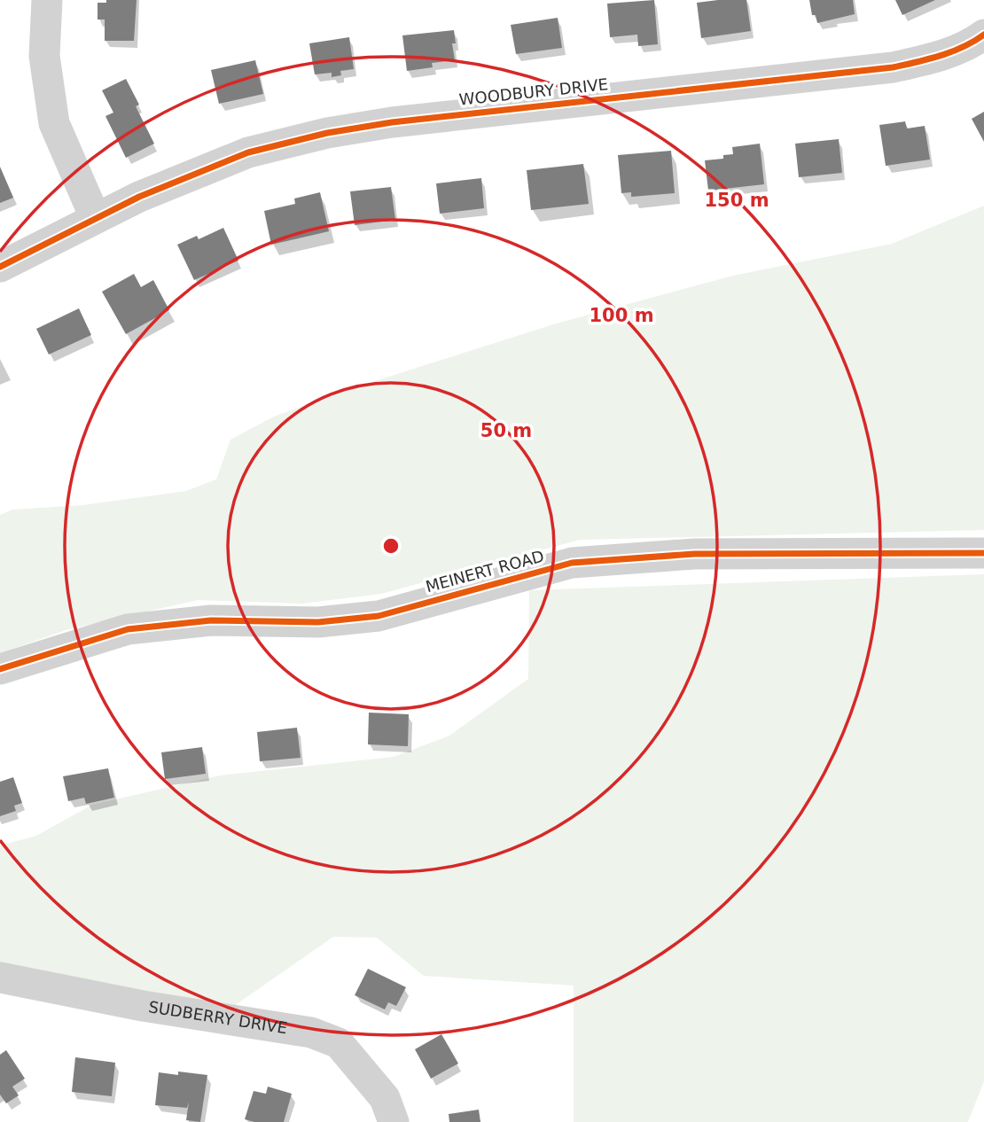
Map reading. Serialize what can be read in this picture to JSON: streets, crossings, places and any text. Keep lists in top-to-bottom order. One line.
{"streets":{"street":["WOODBURY DRIVE","MEINERT ROAD","SUDBERRY DRIVE"]},"rings":["150 m","100 m","50 m"]}
